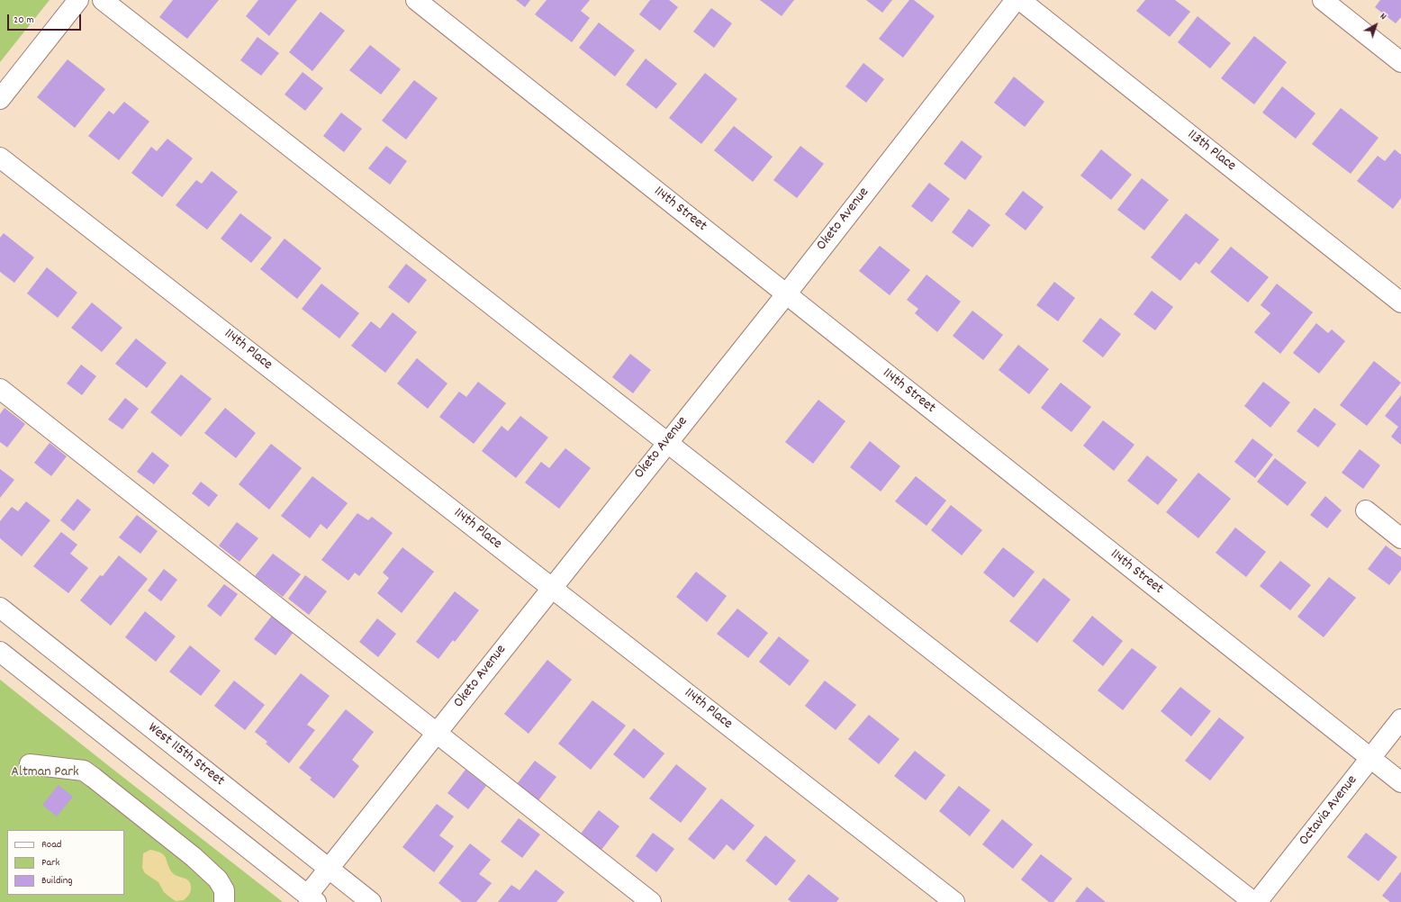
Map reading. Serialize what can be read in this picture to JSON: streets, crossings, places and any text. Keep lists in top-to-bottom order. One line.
{"streets":{"street":["113th Place","114th Street","Oketo Avenue","114th Place","West 115th Street","Octavia Avenue"]},"crossings":[["114th Street","Oketo Avenue"],["114th Street","Octavia Avenue"],["Oketo Avenue","114th Place"],["Oketo Avenue","West 115th Street"]],"parks":["Altman Park"],"legend":["Road","Park","Building"],"scale_bar":"20 m","north":"top right"}
